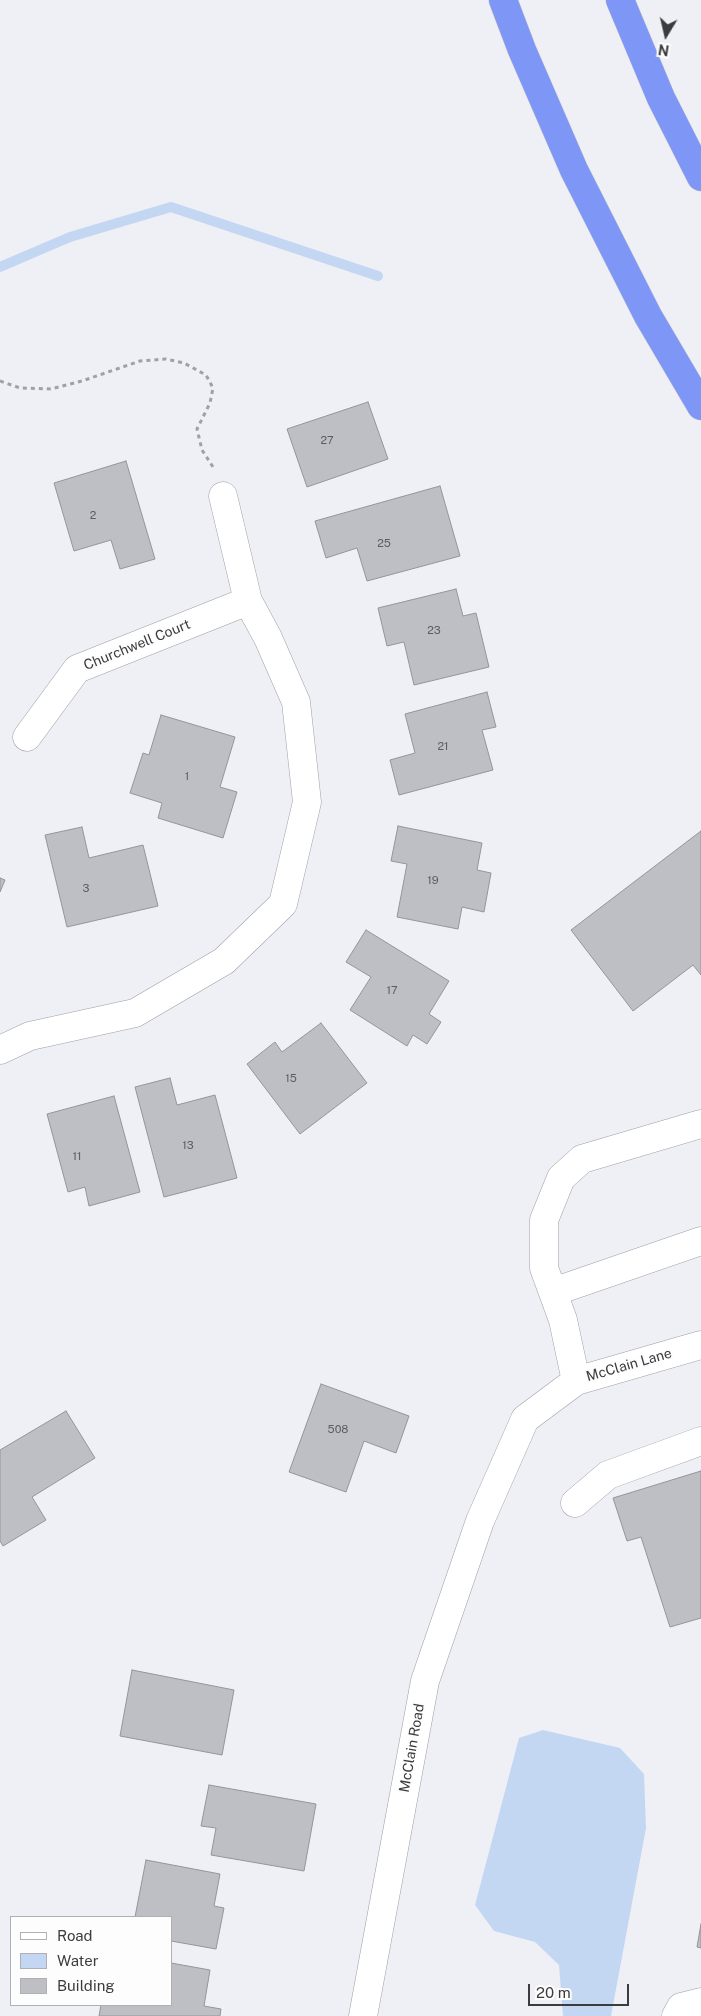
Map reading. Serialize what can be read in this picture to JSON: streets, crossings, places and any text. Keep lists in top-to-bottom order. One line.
{"streets":{"street":["Churchwell Court","McClain Lane","McClain Road"]},"crossings":[["McClain Lane","McClain Road"]],"house_numbers":["27","2","25","23","21","1","19","3","17","15","13","11","508"],"legend":["Road","Water","Building"],"scale_bar":"20 m","north":"bottom"}
